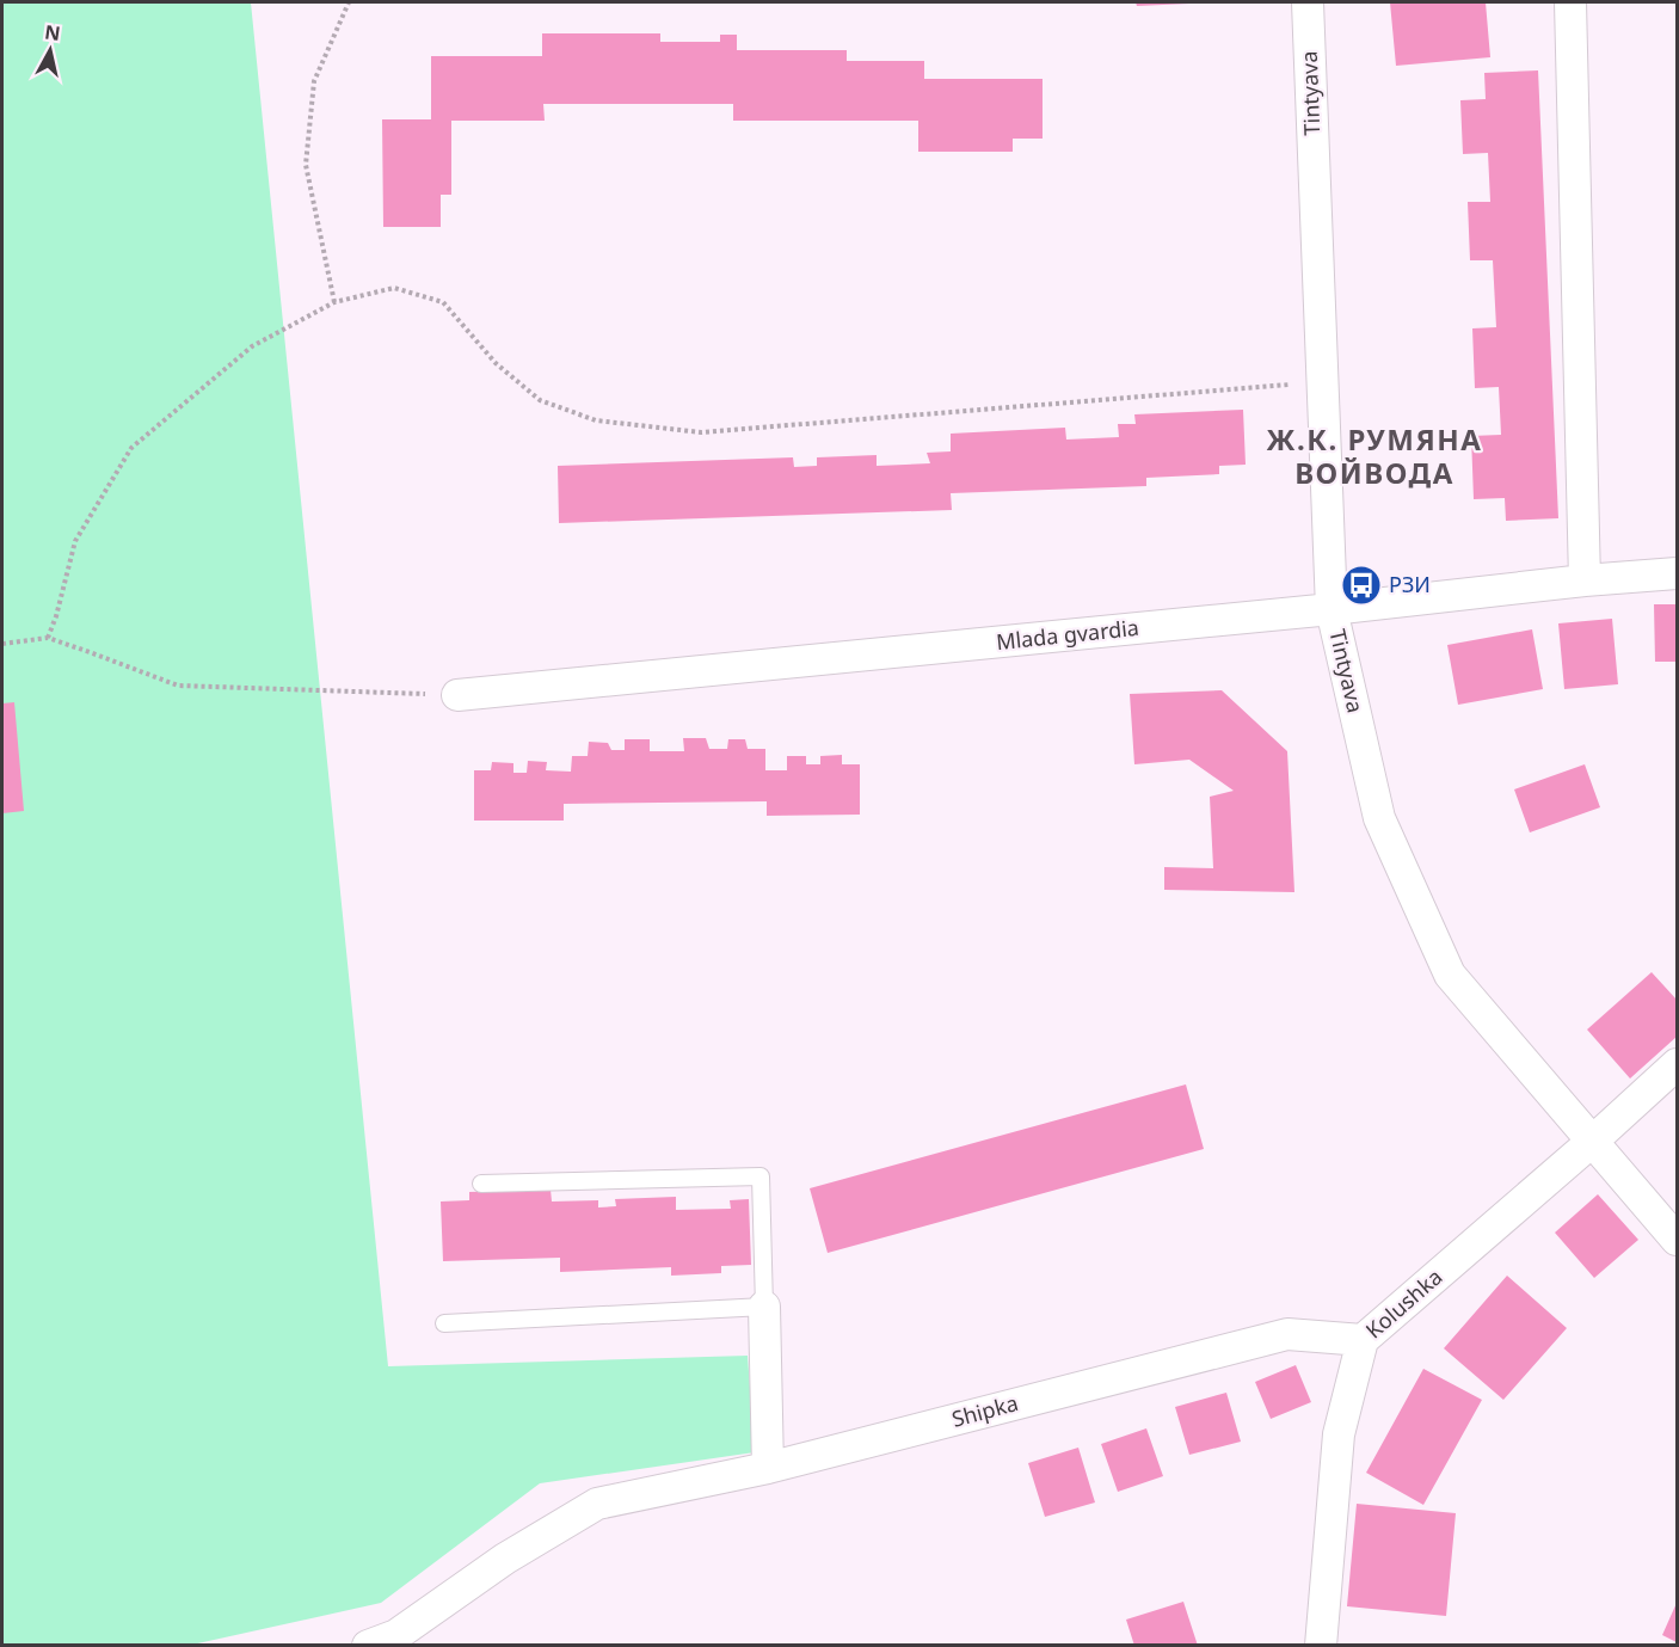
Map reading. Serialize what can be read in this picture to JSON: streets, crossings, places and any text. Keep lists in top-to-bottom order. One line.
{"streets":{"street":["Tintyava","Mlada gvardia","Kolushka","Shipka"]},"crossings":[["Tintyava","Mlada gvardia"],["Tintyava","Kolushka"],["Kolushka","Shipka"]],"districts":["Ж.К. РУМЯНА ВОЙВОДА"],"places":{"bus stop":["РЗИ"]},"north":"top"}
